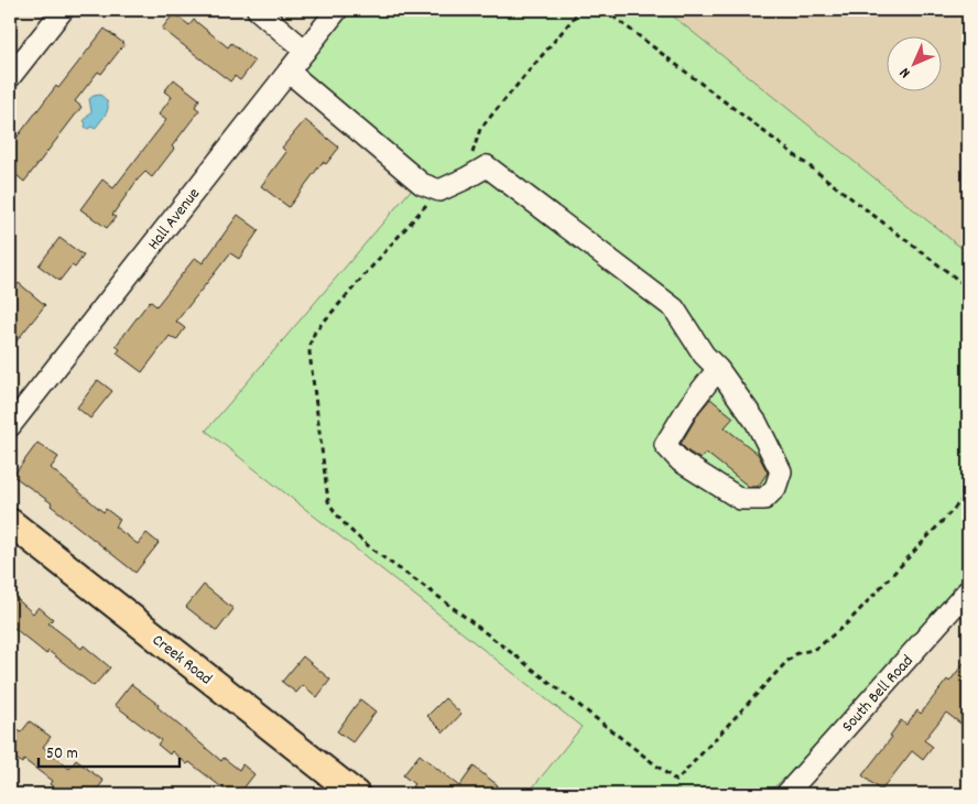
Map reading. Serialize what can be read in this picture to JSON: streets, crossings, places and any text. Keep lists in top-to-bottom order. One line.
{"streets":{"main road":["Creek Road"],"street":["Hall Avenue","South Bell Road"]},"scale_bar":"50 m","north":"bottom left"}
